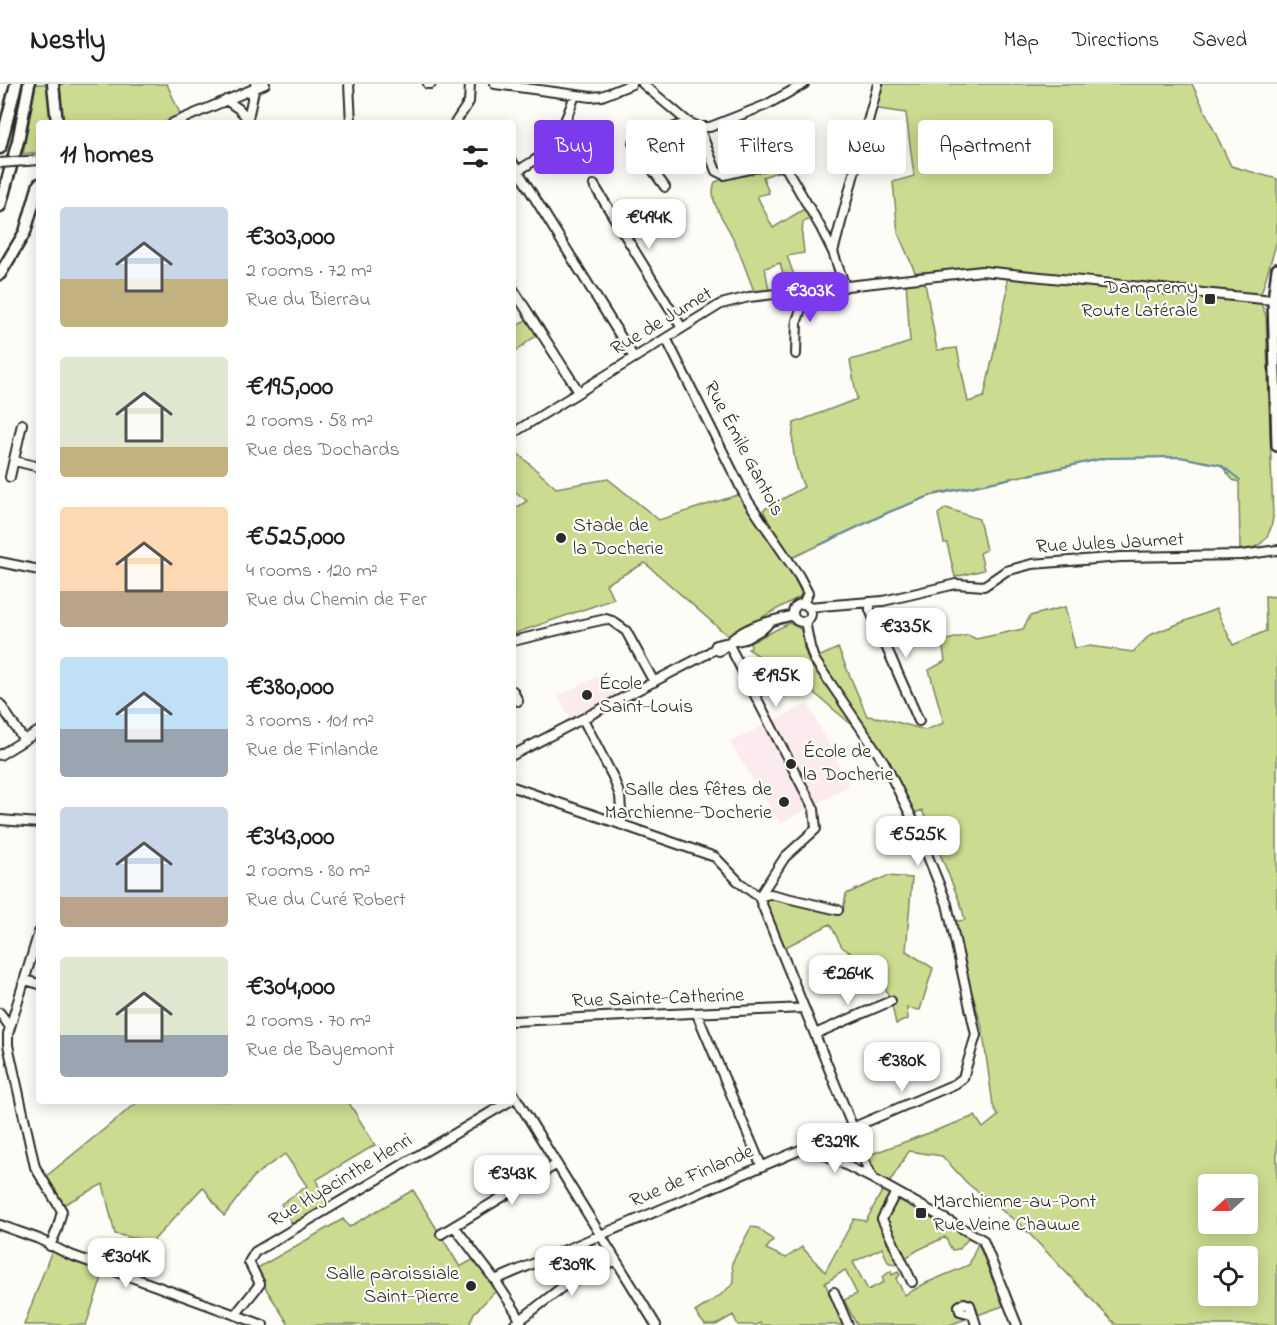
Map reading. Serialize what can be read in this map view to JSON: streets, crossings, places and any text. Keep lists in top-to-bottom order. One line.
{"streets":{"street":["Rue de Jumet","Rue Émile Gantois","Rue Jules Jaumet","Rue Sainte-Catherine","Rue de Finlande","Rue Hyacinthe Henri"]},"crossings":[["Rue de Jumet","Rue Émile Gantois"],["Rue Émile Gantois","Rue Jules Jaumet"],["Rue Émile Gantois","Rue de Finlande"],["Rue Jules Jaumet","Rue de Finlande"]],"places":{"transit":["Dampremy Route Latérale","Marchienne-au-Pont Rue Veine Chauwe"],"other":["Stade de la Docherie","École Saint-Louis","École de la Docherie","Salle des fêtes de Marchienne-Docherie","Salle paroissiale Saint-Pierre"]},"north":"left","page":{"header":"Nestly","nav":["Map","Directions","Saved"],"chip":["Buy","Rent","Filters","New","Apartment"],"heading":"11 homes","list":[{"name":"€303,000","note":"2 rooms · 72 m² · Rue du Bierrau"},{"name":"€195,000","note":"2 rooms · 58 m² · Rue des Dochards"},{"name":"€525,000","note":"4 rooms · 120 m² · Rue du Chemin de Fer"},{"name":"€380,000","note":"3 rooms · 101 m² · Rue de Finlande"},{"name":"€343,000","note":"2 rooms · 80 m² · Rue du Curé Robert"},{"name":"€304,000","note":"2 rooms · 70 m² · Rue de Bayemont"}],"price":["€494K","€303K","€335K","€195K","€525K","€264K","€380K","€329K","€343K","€304K","€309K"]}}
